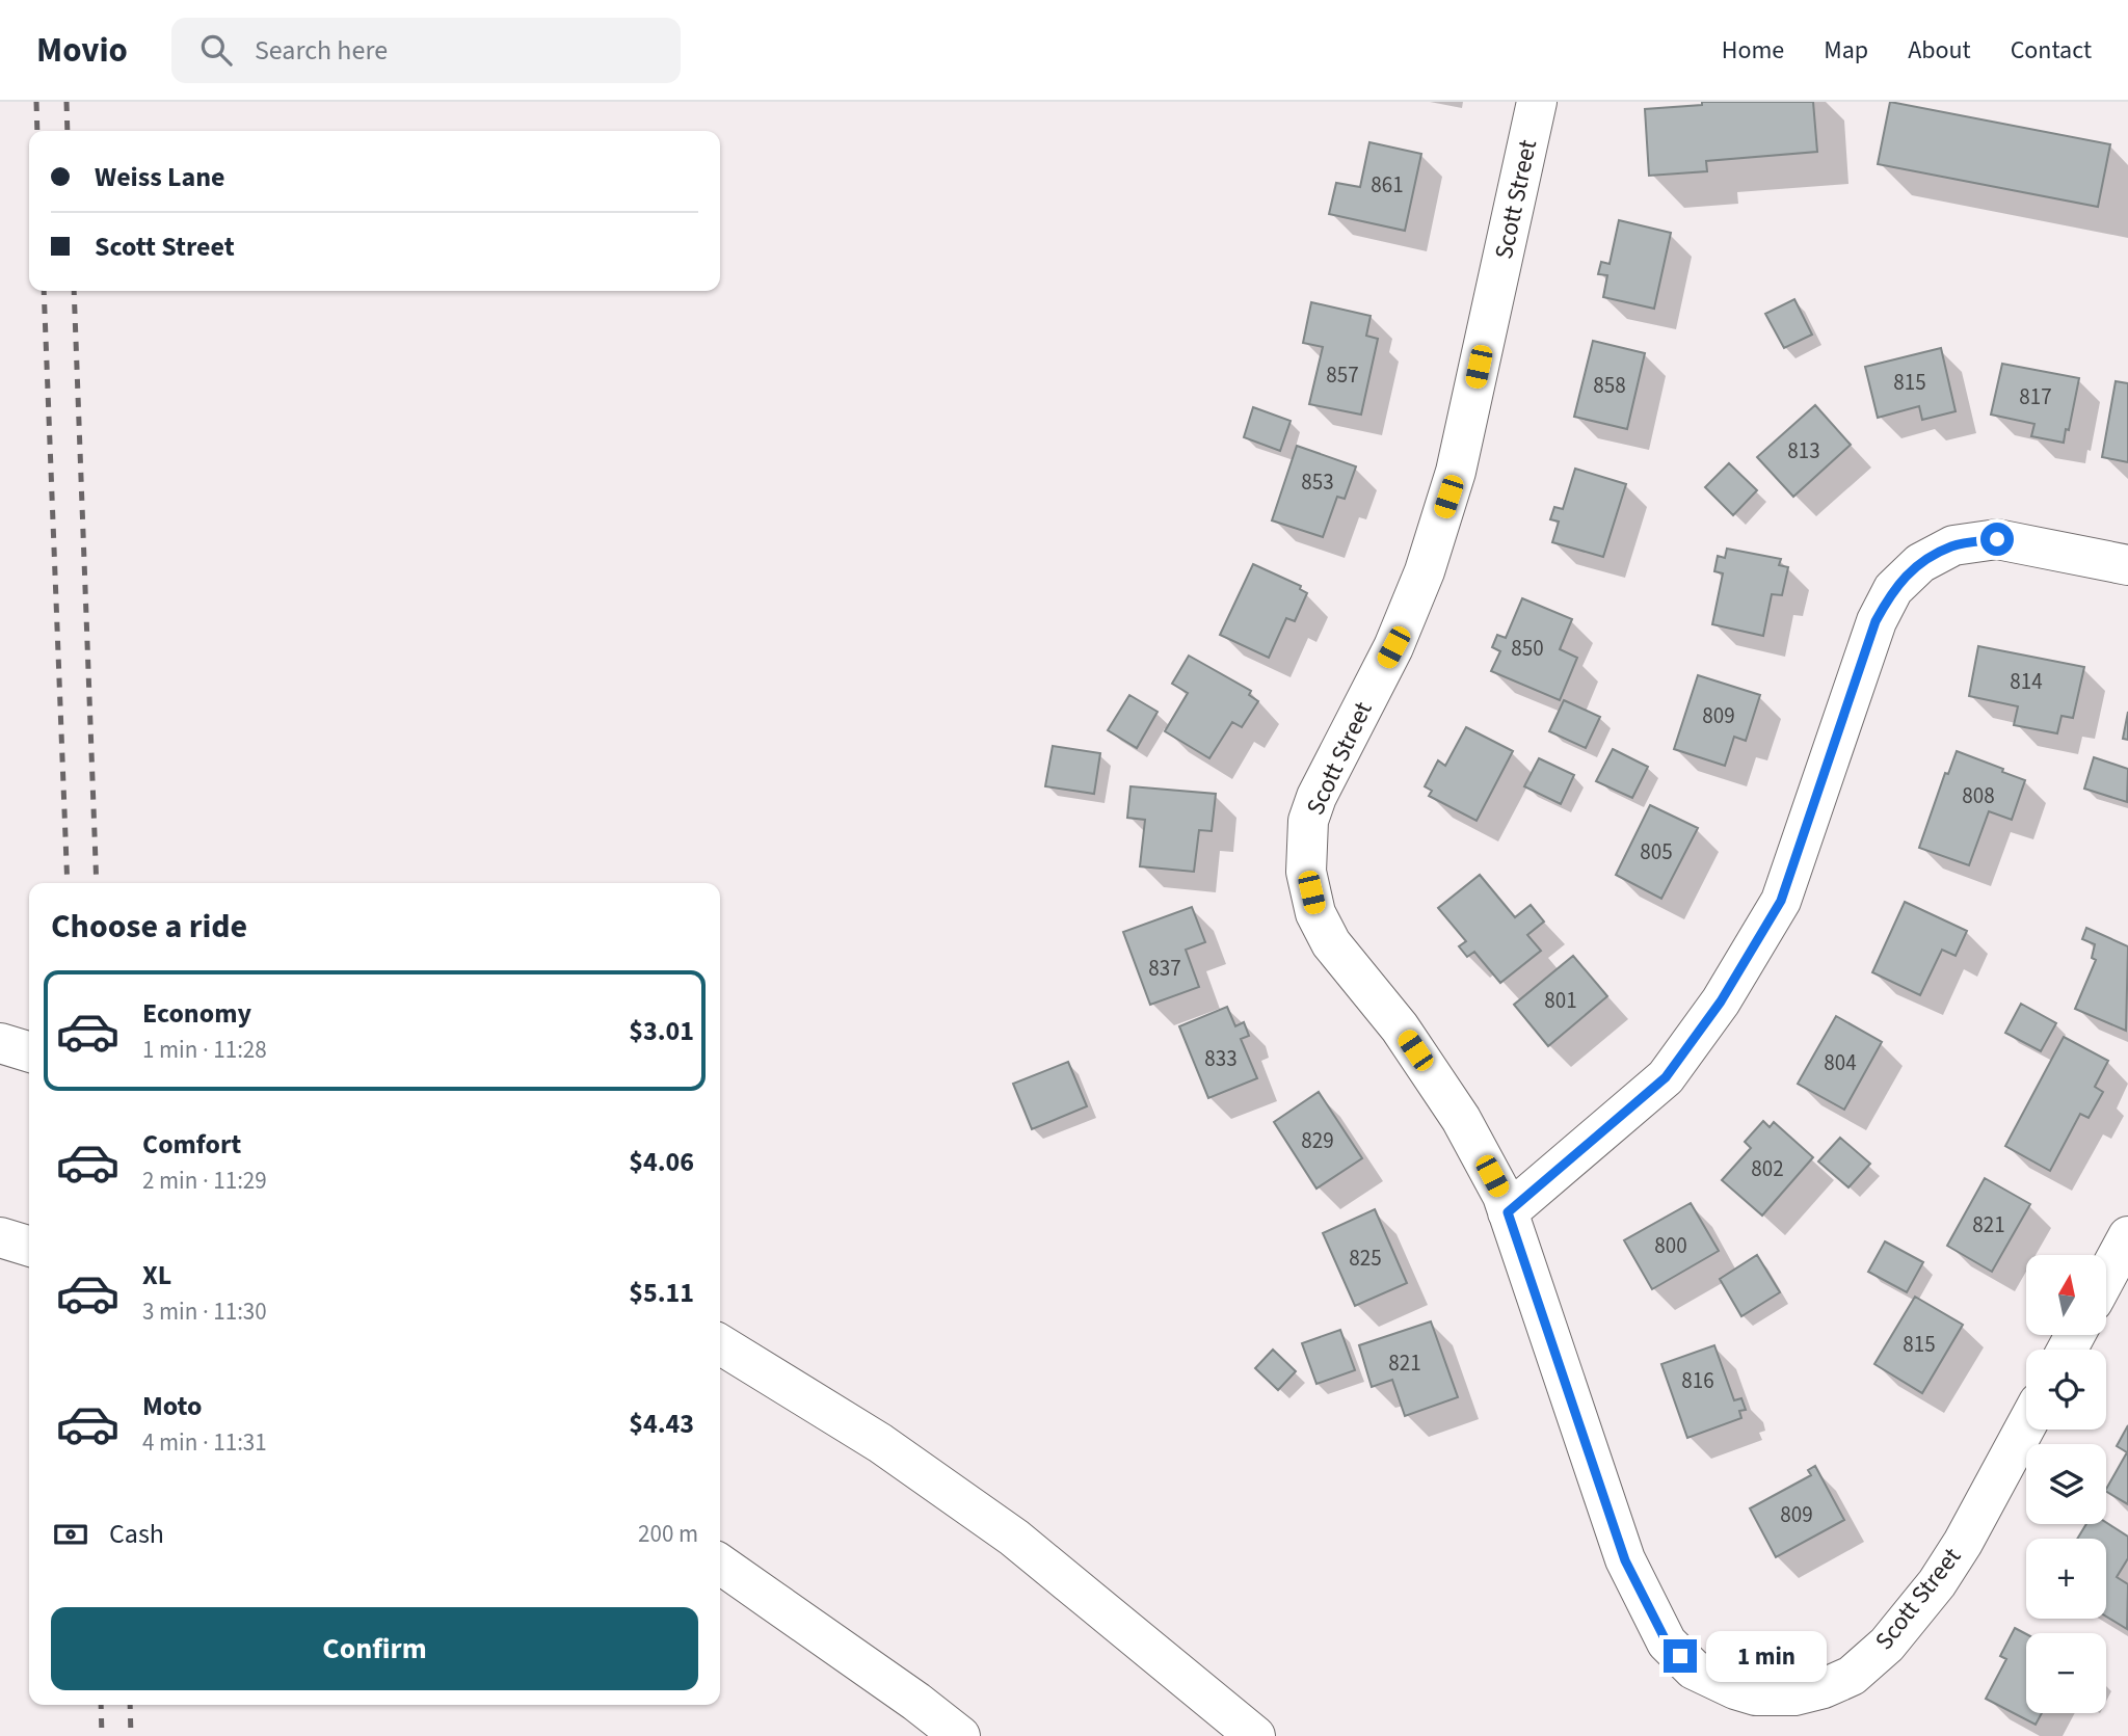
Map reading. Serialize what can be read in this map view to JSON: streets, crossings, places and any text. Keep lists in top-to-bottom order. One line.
{"streets":{"main road":["Scott Street"]},"house_numbers":["861","857","815","858","817","813","853","850","814","809","808","805","837","801","833","804","829","802","821","800","825","815","821","816","809"],"north":"top","page":{"header":"Movio","search":"Search here","nav":["Home","Map","About","Contact"],"banner":["Weiss Lane","Scott Street"],"heading":"Choose a ride","list":[{"name":"Economy","note":"1 min · 11:28","value":"$3.01"},{"name":"Comfort","note":"2 min · 11:29","value":"$4.06"},{"name":"XL","note":"3 min · 11:30","value":"$5.11"},{"name":"Moto","note":"4 min · 11:31","value":"$4.43"}],"map_buttons":["+","−"],"pay":["Cash","200 m"],"buttons":"Confirm","bubble":"1 min"}}
